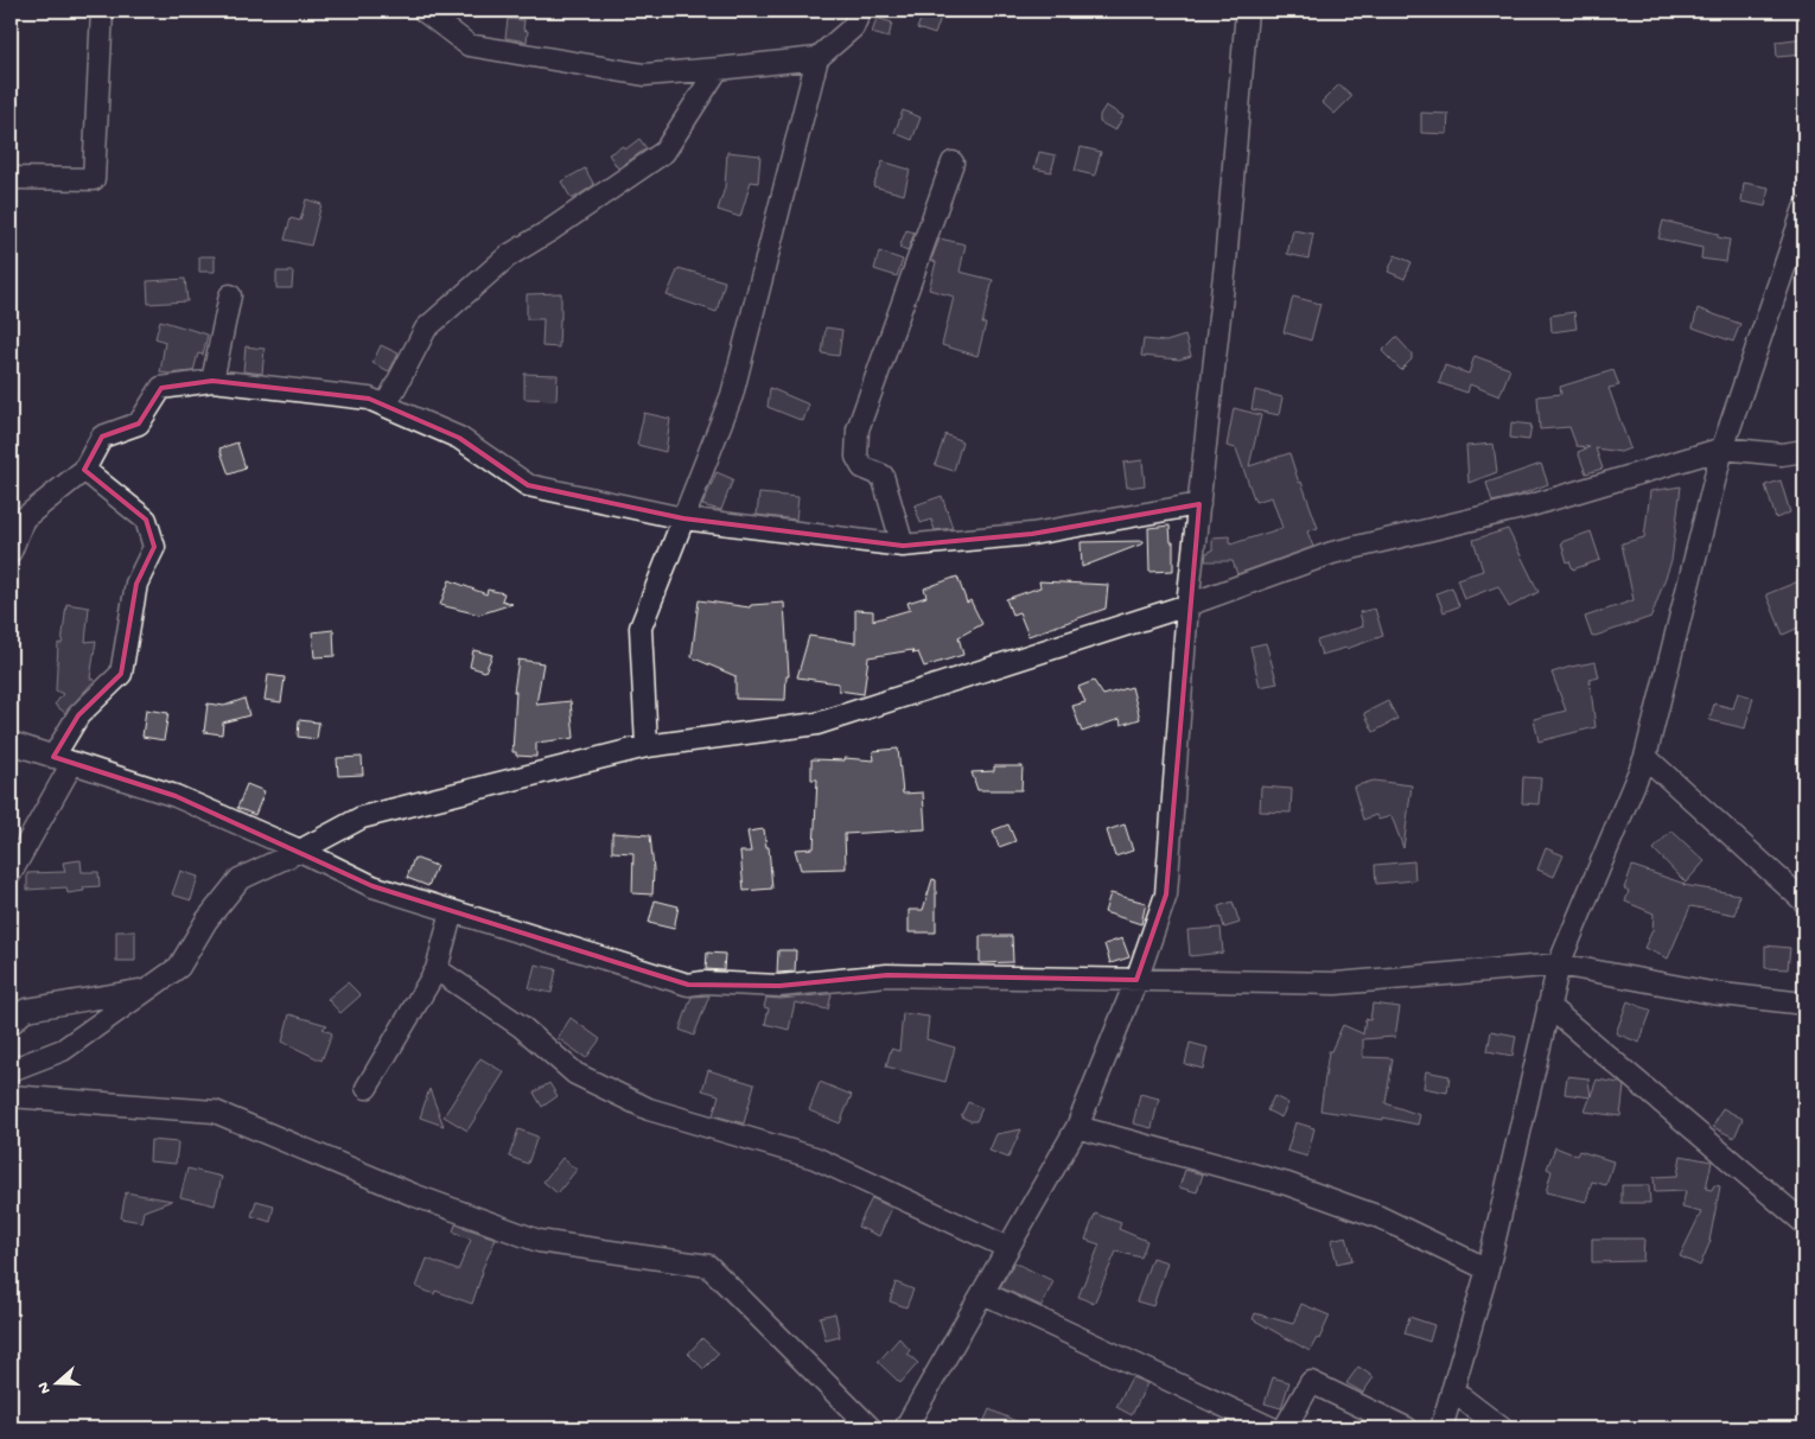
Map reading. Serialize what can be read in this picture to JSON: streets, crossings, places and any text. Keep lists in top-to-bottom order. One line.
{"north":"left"}
